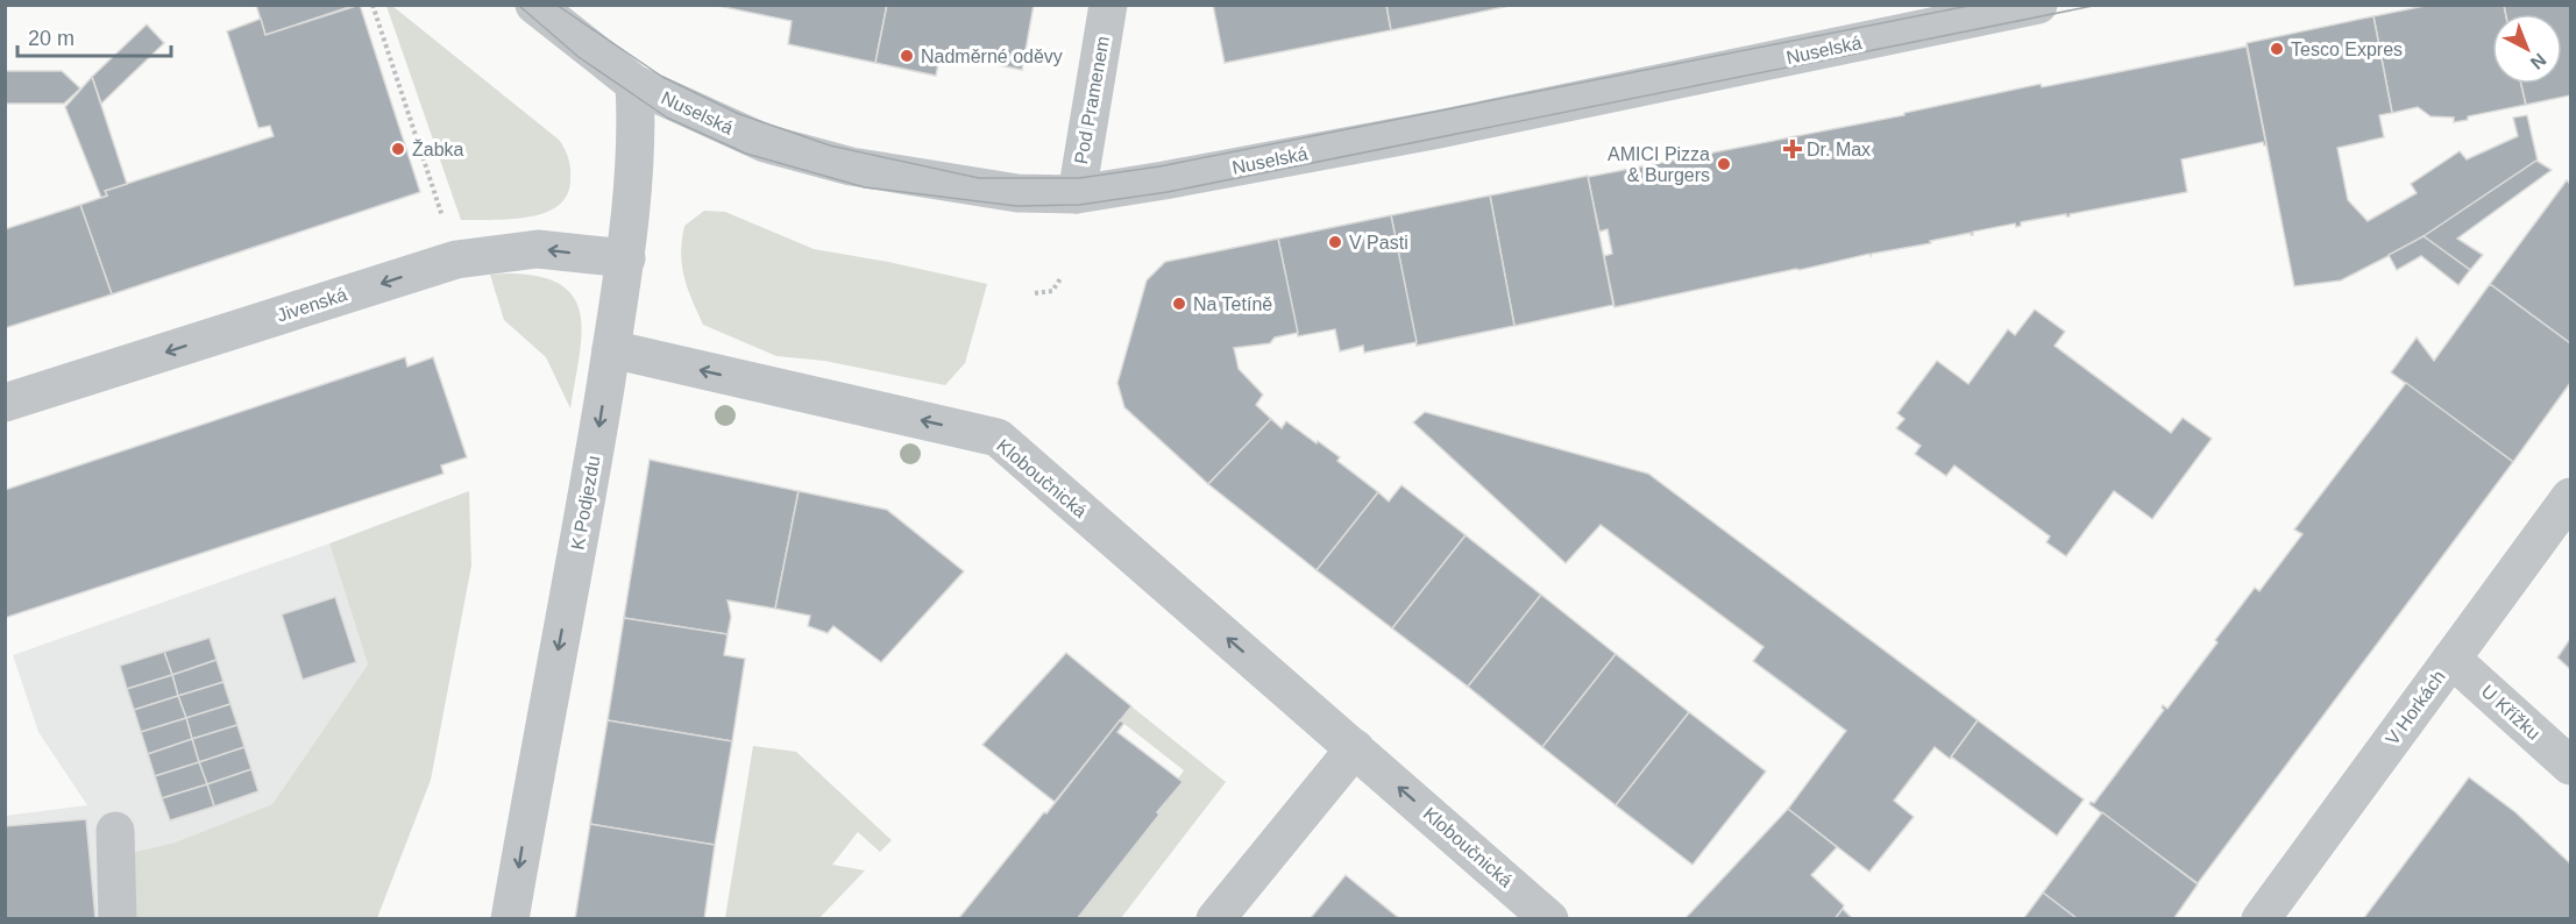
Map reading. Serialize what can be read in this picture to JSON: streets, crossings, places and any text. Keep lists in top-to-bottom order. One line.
{"streets":{"street":["Nuselská","Pod Pramenem","Jivenská","Kloboučnická","K Podjezdu","V Horkách","U Křížku"]},"crossings":[["Nuselská","Pod Pramenem"],["Nuselská","K Podjezdu"],["Jivenská","K Podjezdu"],["Kloboučnická","K Podjezdu"],["V Horkách","U Křížku"]],"one_way":["Jivenská","Kloboučnická","K Podjezdu"],"places":{"other":["Tesco Expres","Nadměrné oděvy","Žabka","AMICI Pizza & Burgers","V Pasti","Na Tetíně"],"health":["Dr. Max"]},"scale_bar":"20 m","north":"bottom right"}
